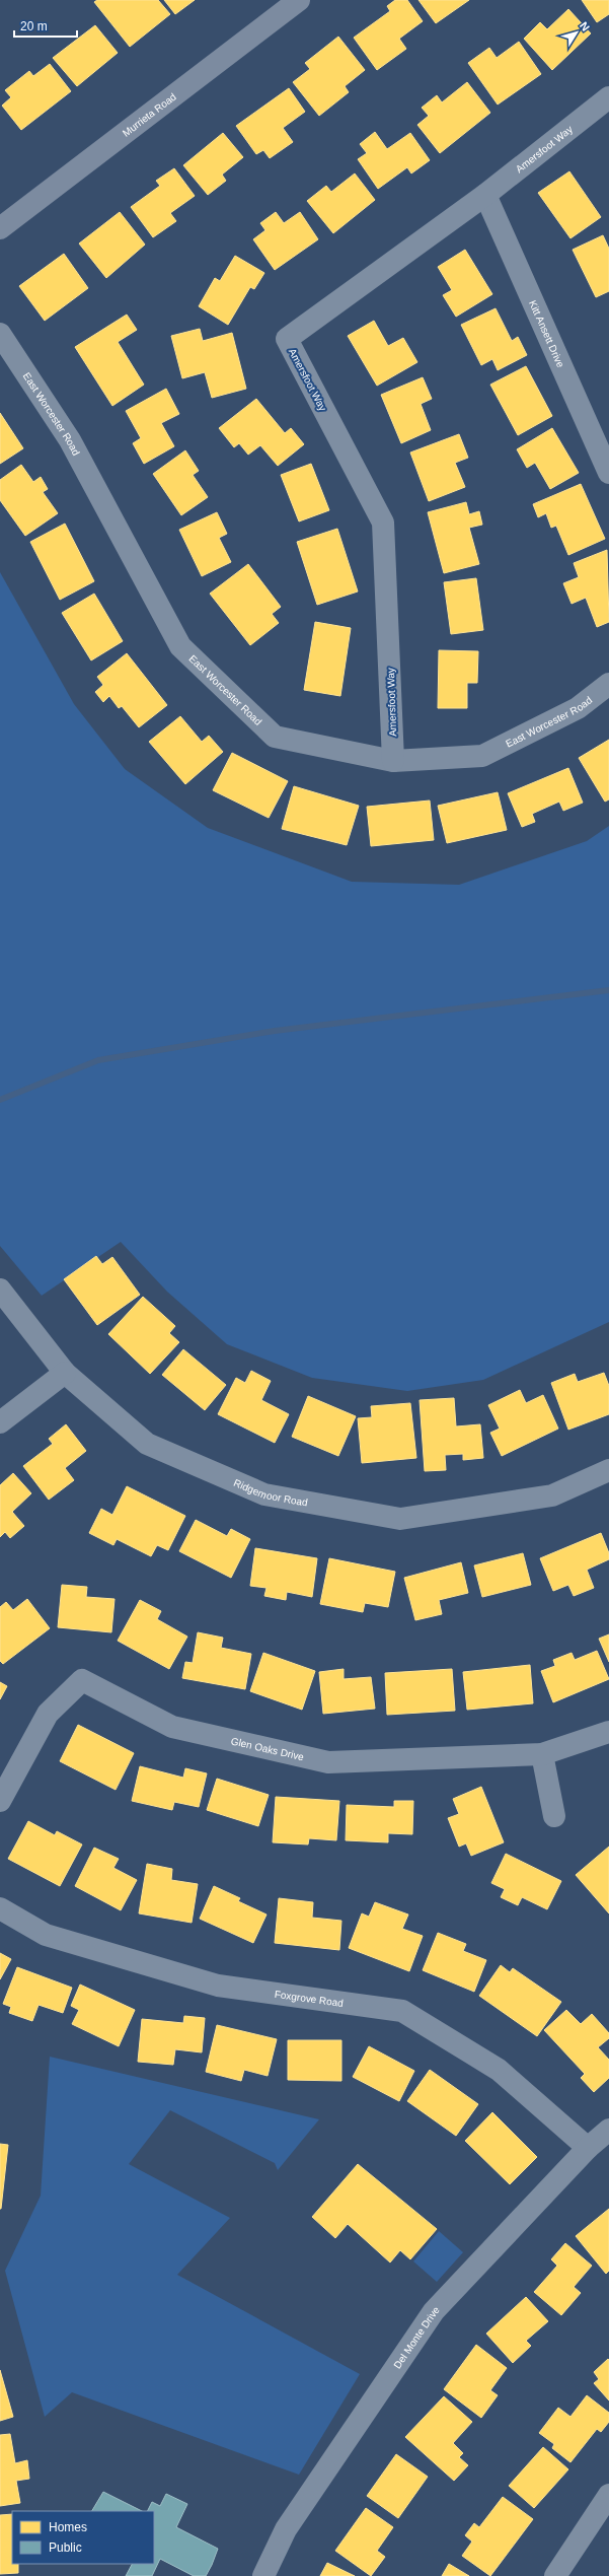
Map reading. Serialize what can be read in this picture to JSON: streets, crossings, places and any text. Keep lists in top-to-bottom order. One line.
{"streets":{"main road":["Murrieta Road"],"street":["Amersfoot Way","Kitt Ansett Drive","East Worcester Road","Ridgemoor Road","Glen Oaks Drive","Foxgrove Road","Del Monte Drive"]},"crossings":[["Amersfoot Way","Kitt Ansett Drive"],["Amersfoot Way","East Worcester Road"],["Foxgrove Road","Del Monte Drive"]],"legend":["Homes","Public"],"scale_bar":"20 m","north":"top right"}
